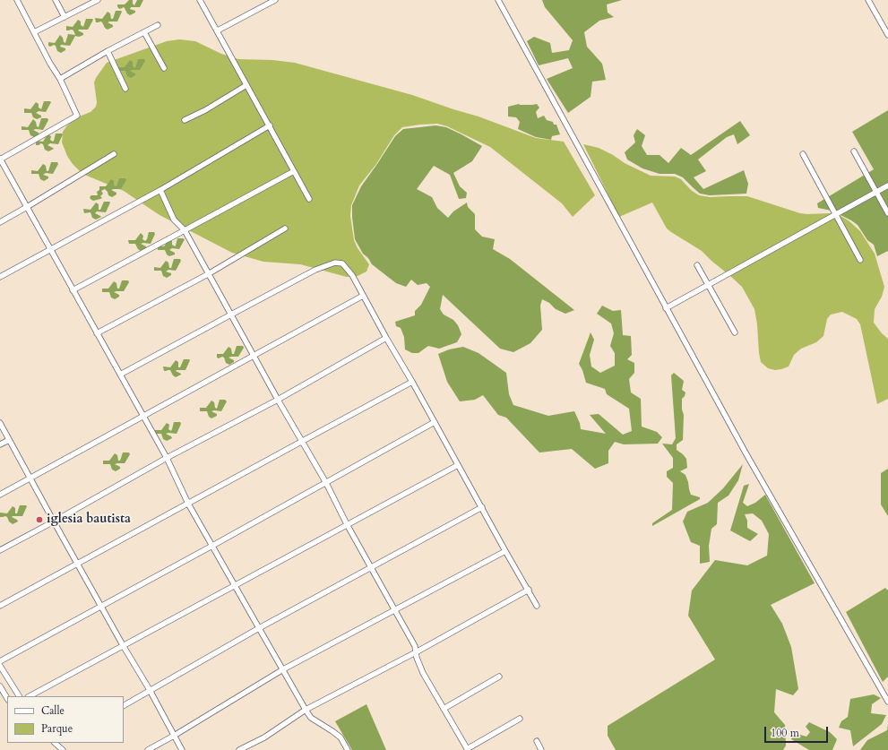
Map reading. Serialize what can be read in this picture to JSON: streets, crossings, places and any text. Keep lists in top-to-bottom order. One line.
{"places":["iglesia bautista"],"legend":["Calle","Parque"],"scale_bar":"100 m"}
